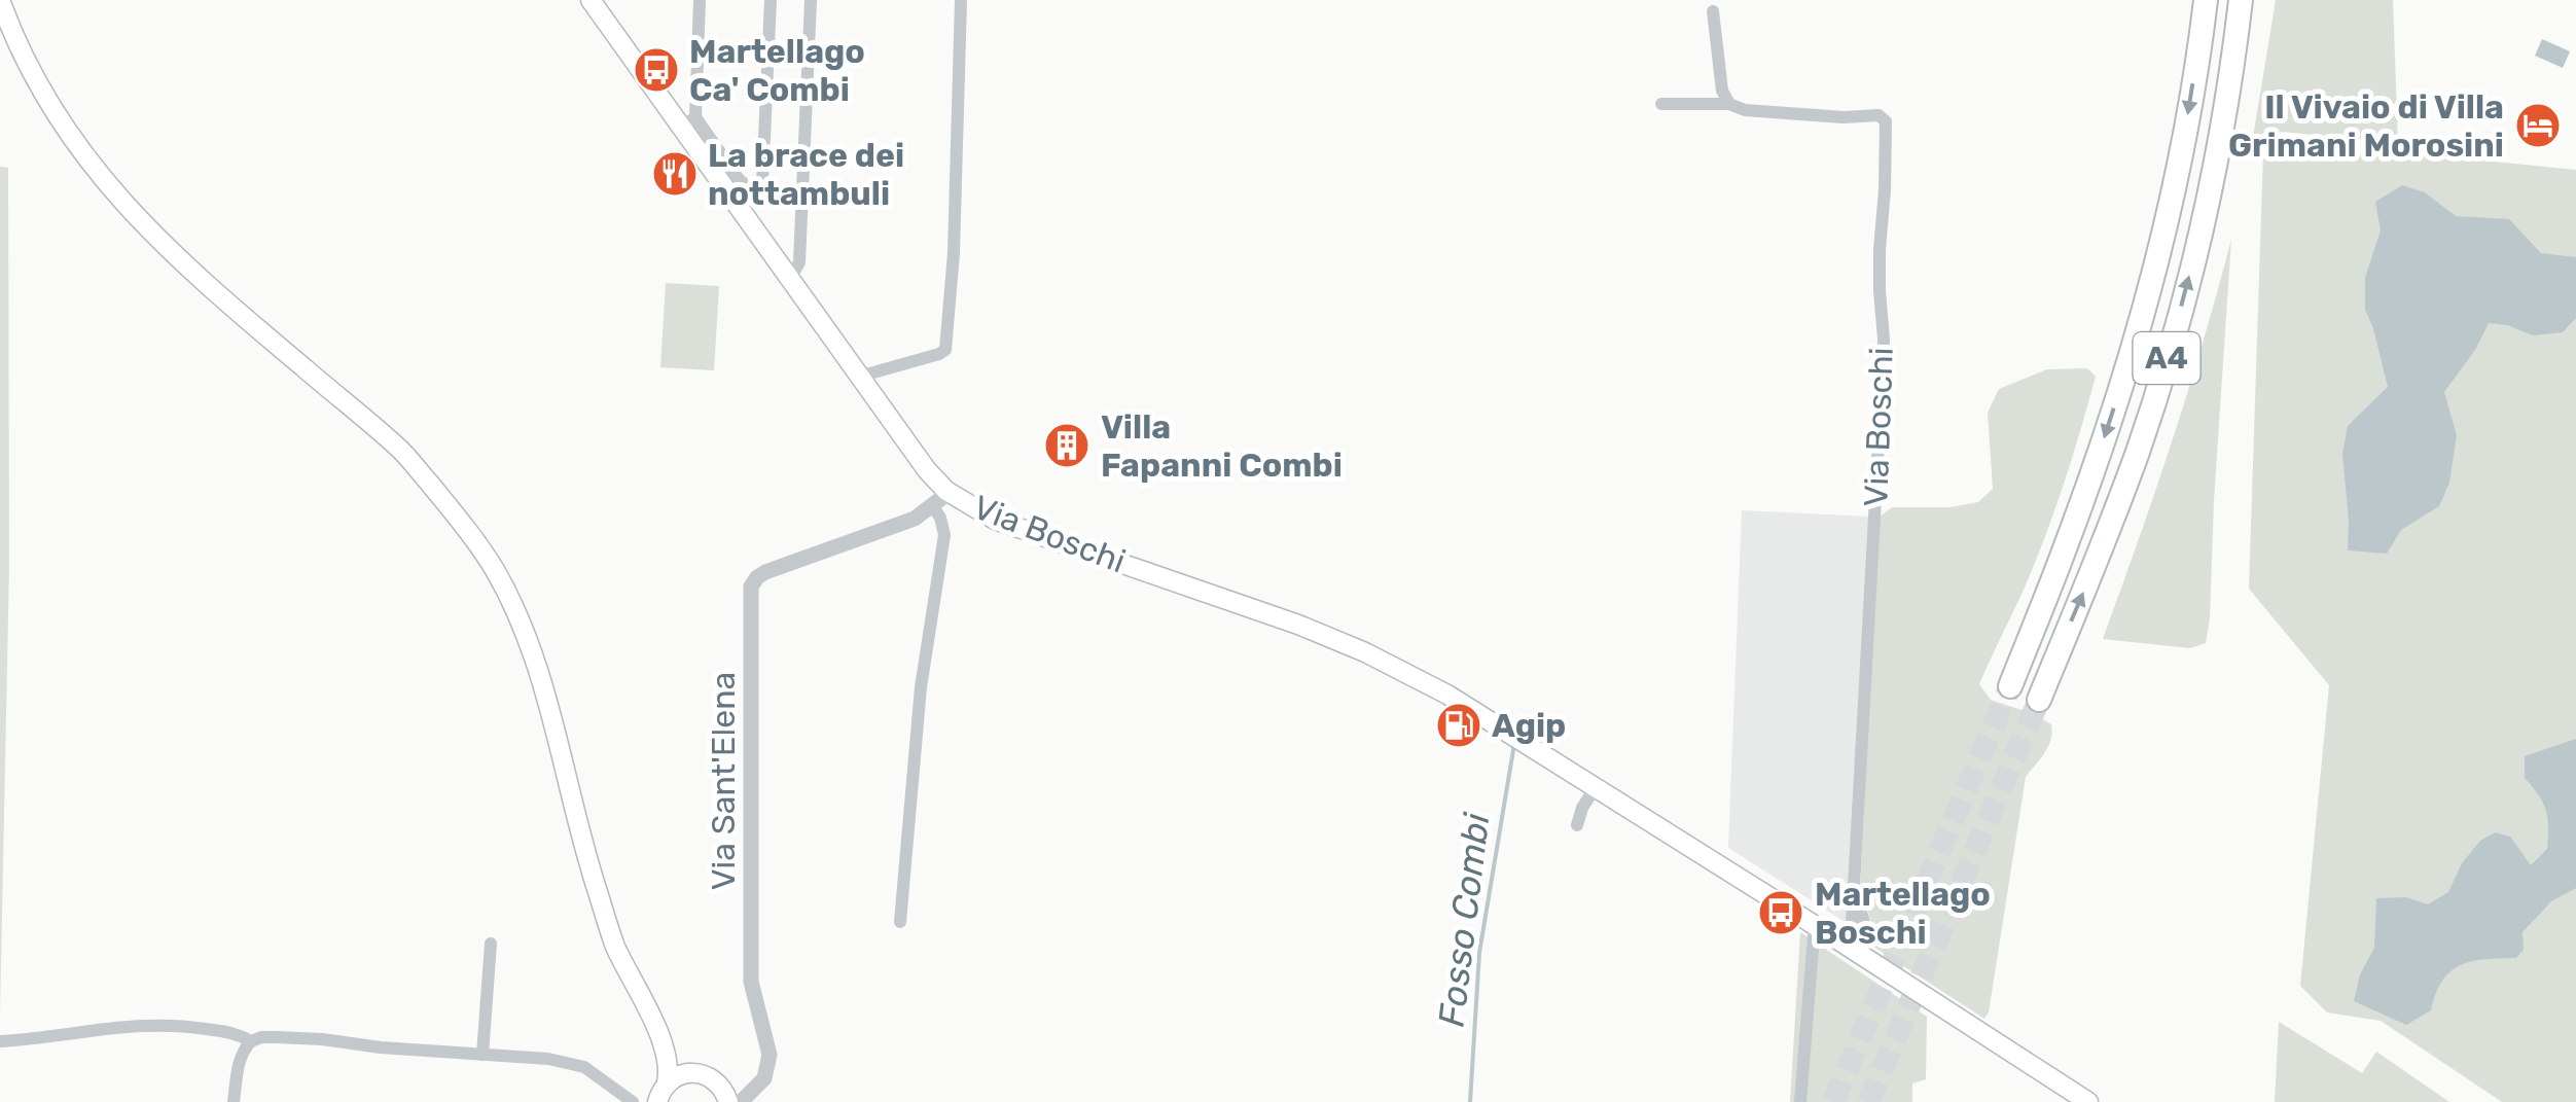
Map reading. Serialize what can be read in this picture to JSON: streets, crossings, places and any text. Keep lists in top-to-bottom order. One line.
{"streets":{"highway":["A4"],"main road":["Via Boschi"],"street":["Via Sant'Elena"]},"crossings":[["Via Boschi","Via Sant'Elena"]],"water":["Fosso Combi"],"places":{"bus stop":["Martellago Ca' Combi","Martellago Boschi"],"hotel":["Il Vivaio di Villa Grimani Morosini"],"restaurant":["La brace dei nottambuli"],"building":["Villa Fapanni Combi"],"fuel station":["Agip"]}}
